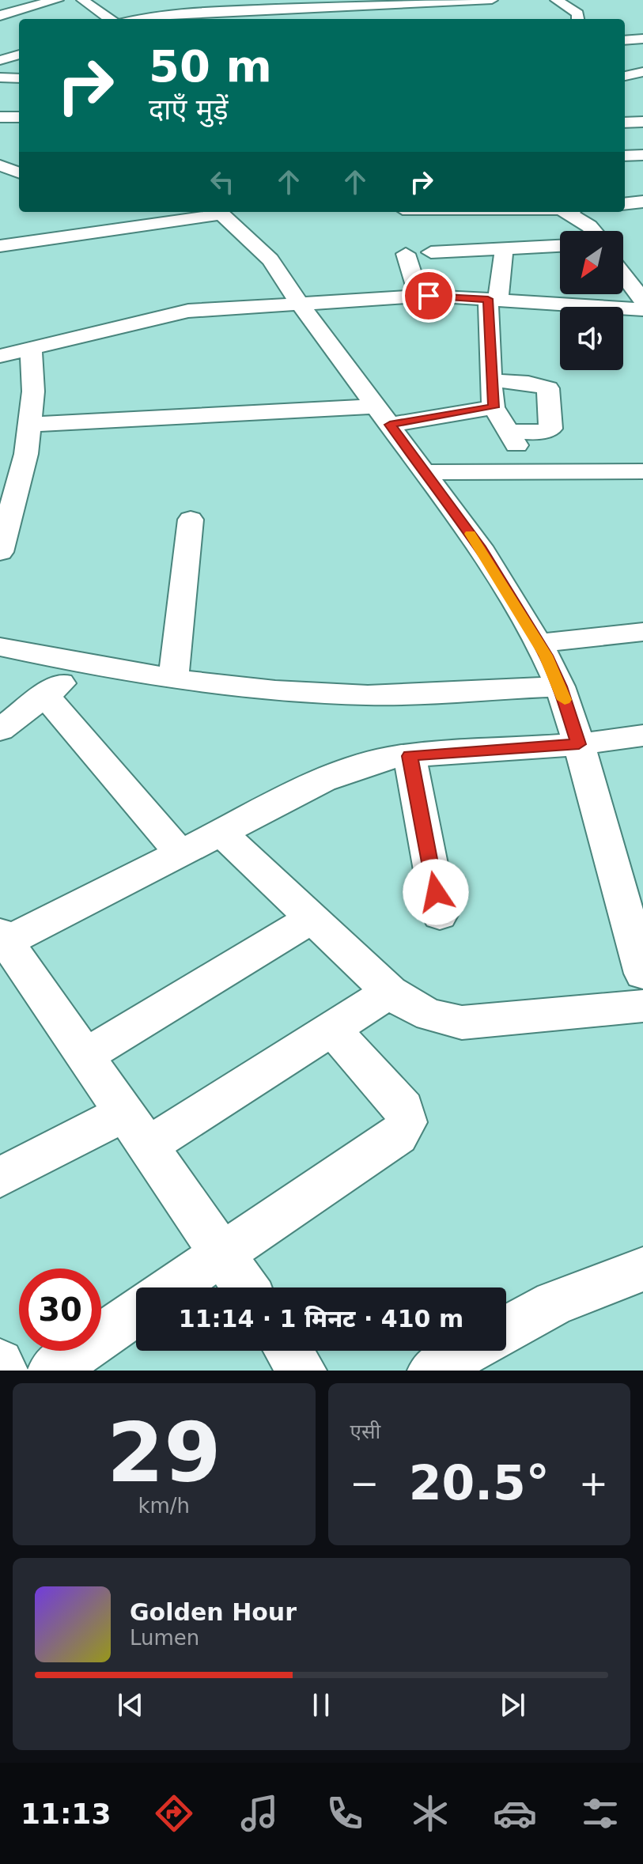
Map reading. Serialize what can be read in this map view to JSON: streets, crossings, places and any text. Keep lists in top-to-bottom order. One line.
{"north":"bottom left","page":{"turn":["50 m","दाएँ मुड़ें"],"limit":"30","trip":"11:14 · 1 मिनट · 410 m","tile":[["29","km/h"],"एसी"],"heat":["−","20.5°","+"],"song":["Golden Hour","Lumen"],"tabs":"11:13"}}
